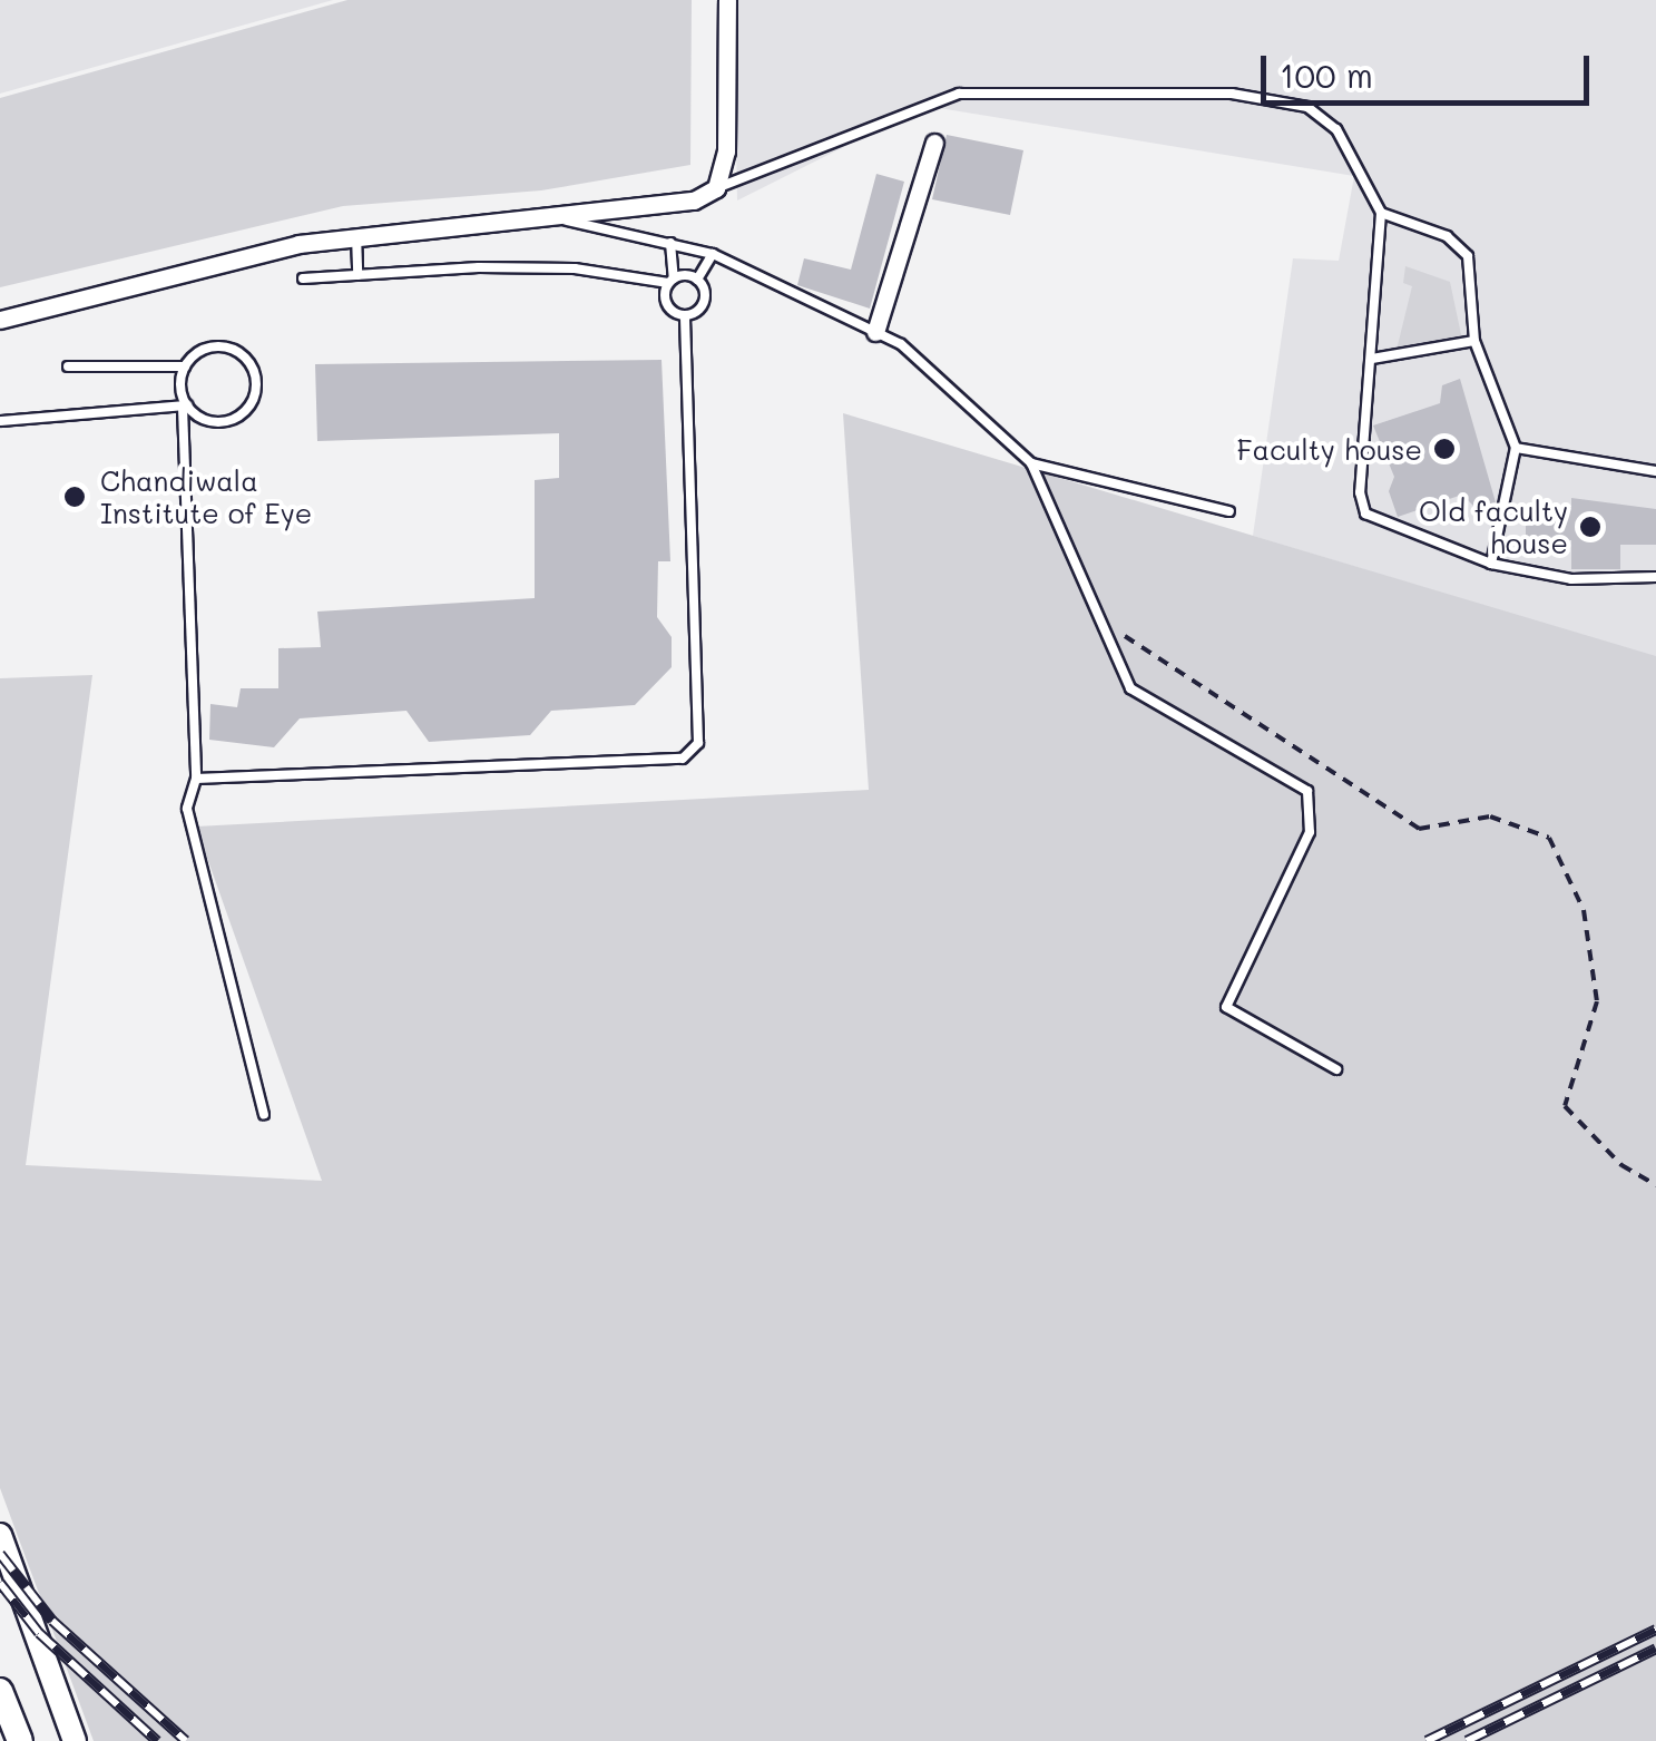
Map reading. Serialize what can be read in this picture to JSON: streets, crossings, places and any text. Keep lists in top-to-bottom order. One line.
{"places":["Faculty house","Chandiwala Institute of Eye","Old faculty house"],"scale_bar":"100 m"}
